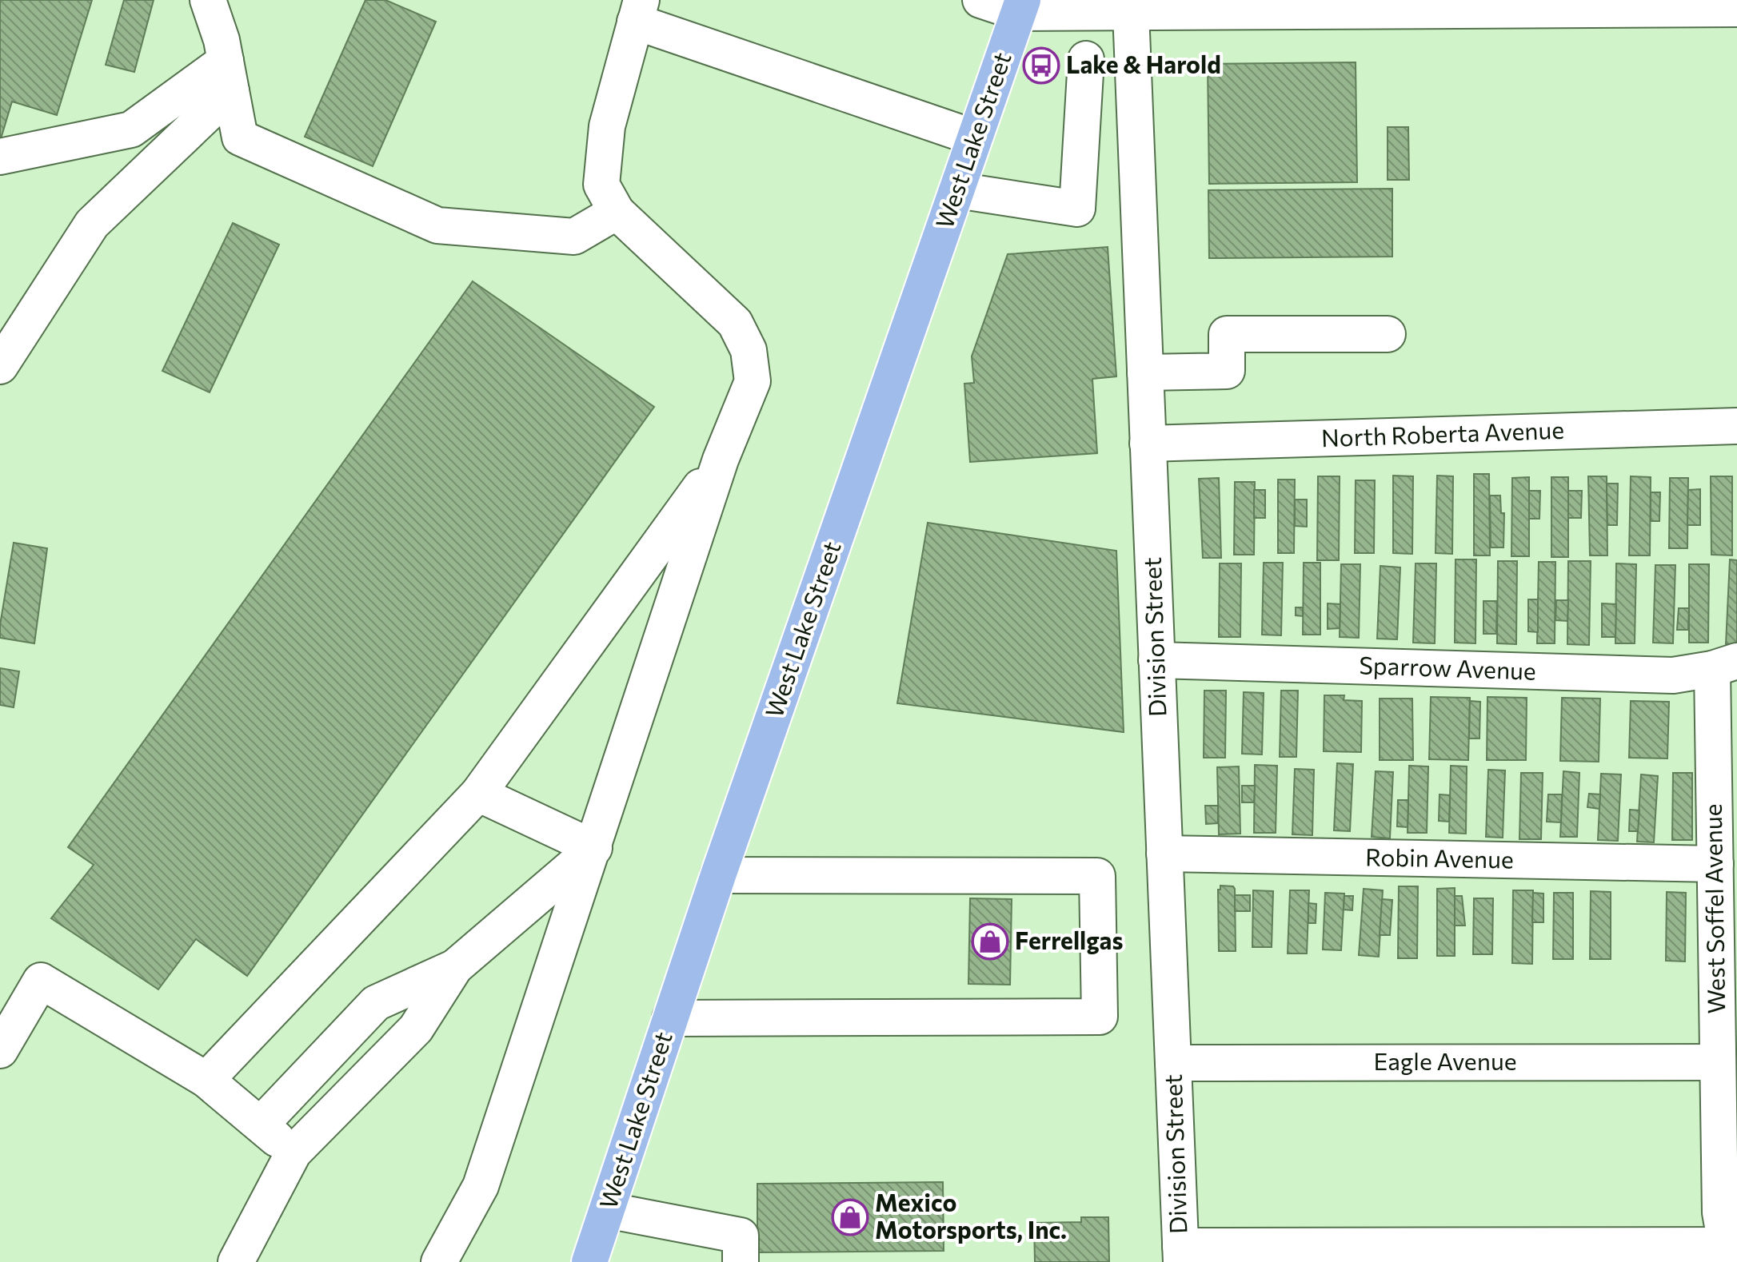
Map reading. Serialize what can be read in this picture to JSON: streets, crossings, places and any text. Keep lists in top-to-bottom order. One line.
{"streets":{"main road":["West Lake Street"],"street":["North Roberta Avenue","Division Street","Sparrow Avenue","Robin Avenue","West Soffel Avenue","Eagle Avenue"]},"crossings":[["North Roberta Avenue","Division Street"],["Division Street","Sparrow Avenue"],["Division Street","Robin Avenue"],["Division Street","Eagle Avenue"],["Sparrow Avenue","West Soffel Avenue"],["Robin Avenue","West Soffel Avenue"],["West Soffel Avenue","Eagle Avenue"]],"places":{"bus stop":["Lake & Harold"],"shop":["Ferrellgas","Mexico Motorsports, Inc."]}}
